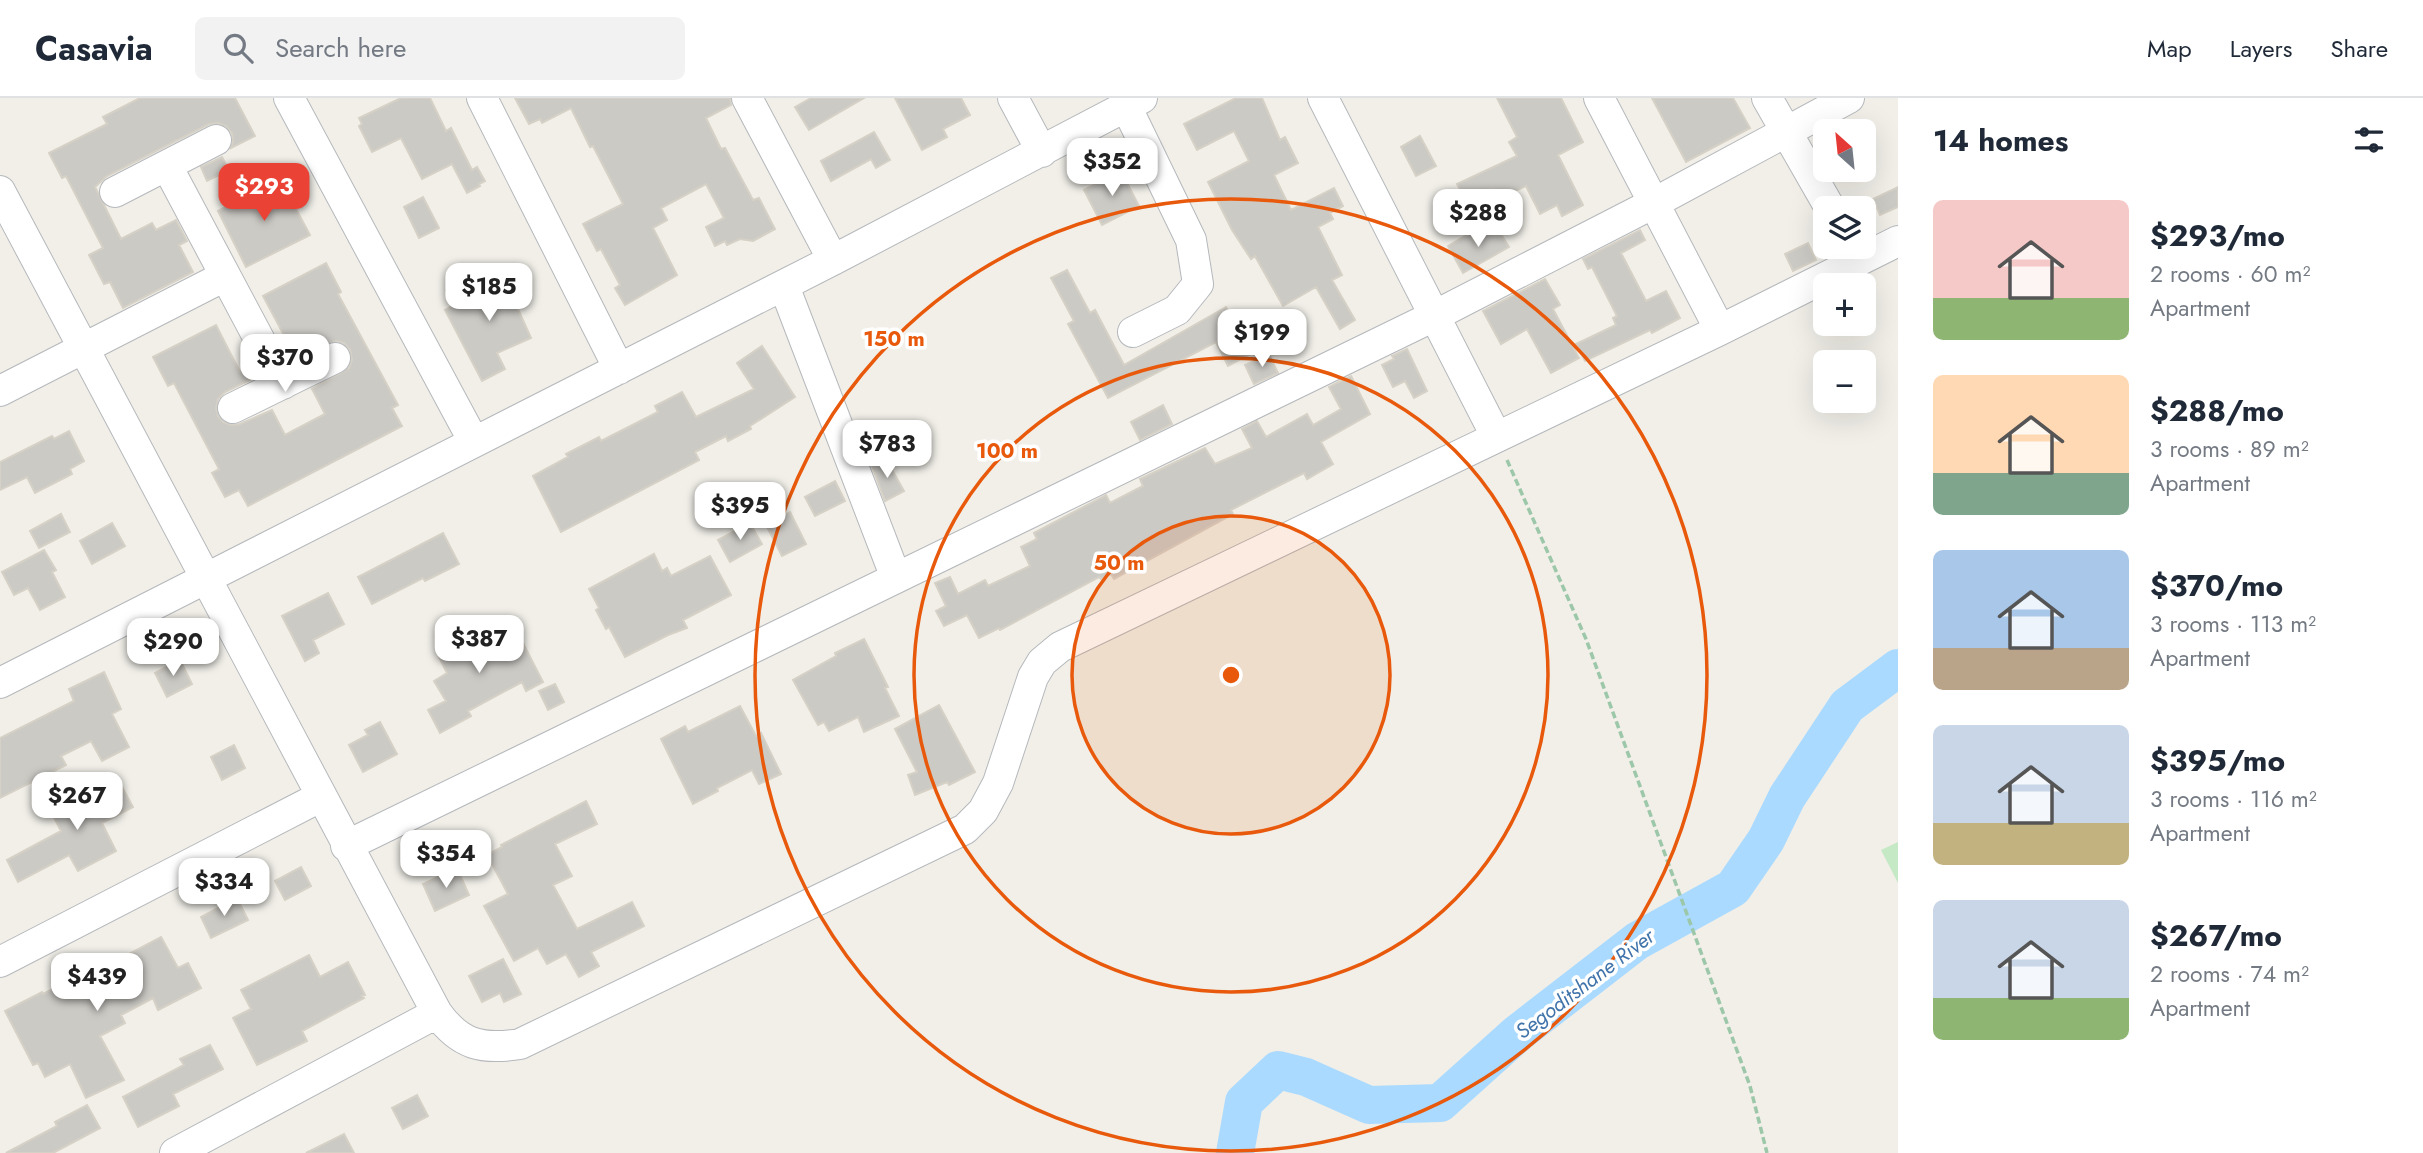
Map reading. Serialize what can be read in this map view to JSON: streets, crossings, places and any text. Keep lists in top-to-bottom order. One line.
{"water":["Segoditshane River"],"north":"top left","page":{"header":"Casavia","search":"Search here","nav":["Map","Layers","Share"],"heading":"14 homes","map_buttons":["+","−"],"price":["$352","$293","$288","$185","$199","$370","$783","$395","$387","$290","$267","$354","$334","$439"],"list":[{"name":"$293/mo","note":"2 rooms · 60 m² · Apartment"},{"name":"$288/mo","note":"3 rooms · 89 m² · Apartment"},{"name":"$370/mo","note":"3 rooms · 113 m² · Apartment"},{"name":"$395/mo","note":"3 rooms · 116 m² · Apartment"},{"name":"$267/mo","note":"2 rooms · 74 m² · Apartment"}]},"rings":["150 m","100 m","50 m"]}
